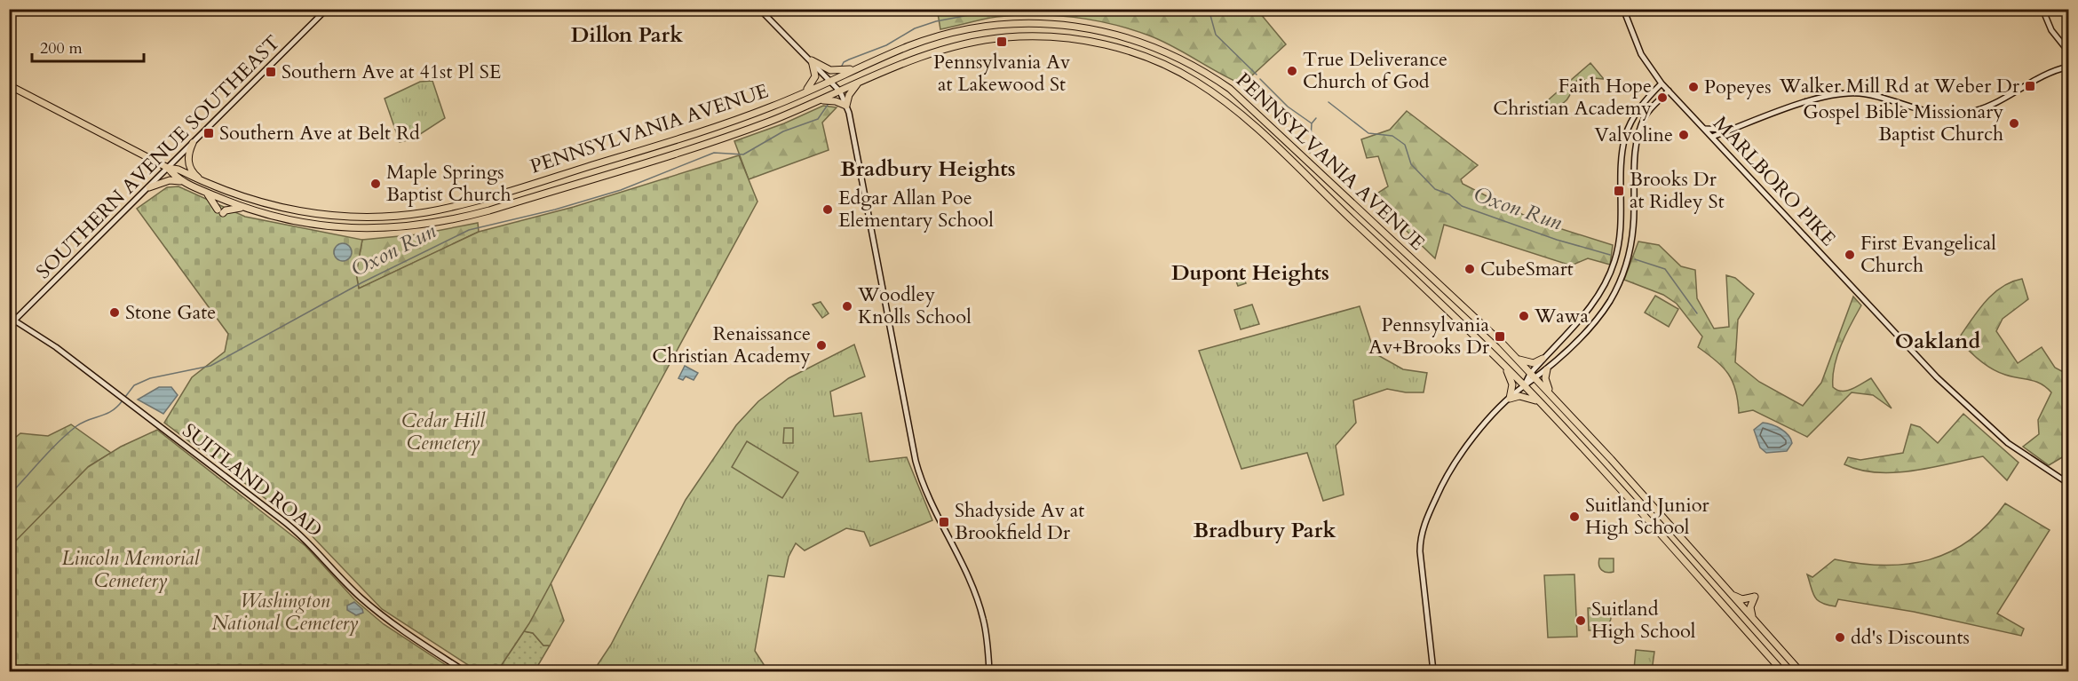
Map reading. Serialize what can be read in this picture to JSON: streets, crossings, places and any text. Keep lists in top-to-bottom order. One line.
{"streets":{"highway":["PENNSYLVANIA AVENUE"],"street":["SOUTHERN AVENUE SOUTHEAST","MARLBORO PIKE","SUITLAND ROAD"]},"crossings":[["PENNSYLVANIA AVENUE","SOUTHERN AVENUE SOUTHEAST"],["SOUTHERN AVENUE SOUTHEAST","SUITLAND ROAD"]],"districts":["Dillon Park","Bradbury Heights","Dupont Heights","Oakland","Bradbury Park"],"water":["Oxon Run"],"parks":["Cedar Hill Cemetery","Lincoln Memorial Cemetery","Washington National Cemetery"],"places":{"transit":["Pennsylvania Av at Lakewood St","Southern Ave at 41st Pl SE","Walker Mill Rd at Weber Dr","Southern Ave at Belt Rd","Brooks Dr at Ridley St","Pennsylvania Av+Brooks Dr","Shadyside Av at Brookfield Dr"],"other":["True Deliverance Church of God","Popeyes","Faith Hope Christian Academy","Gospel Bible Missionary Baptist Church","Valvoline","Maple Springs Baptist Church","Edgar Allan Poe Elementary School","First Evangelical Church","CubeSmart","Woodley Knolls School","Stone Gate","Wawa","Renaissance Christian Academy","Suitland Junior High School","Suitland High School","dd's Discounts"]},"scale_bar":"200 m"}
